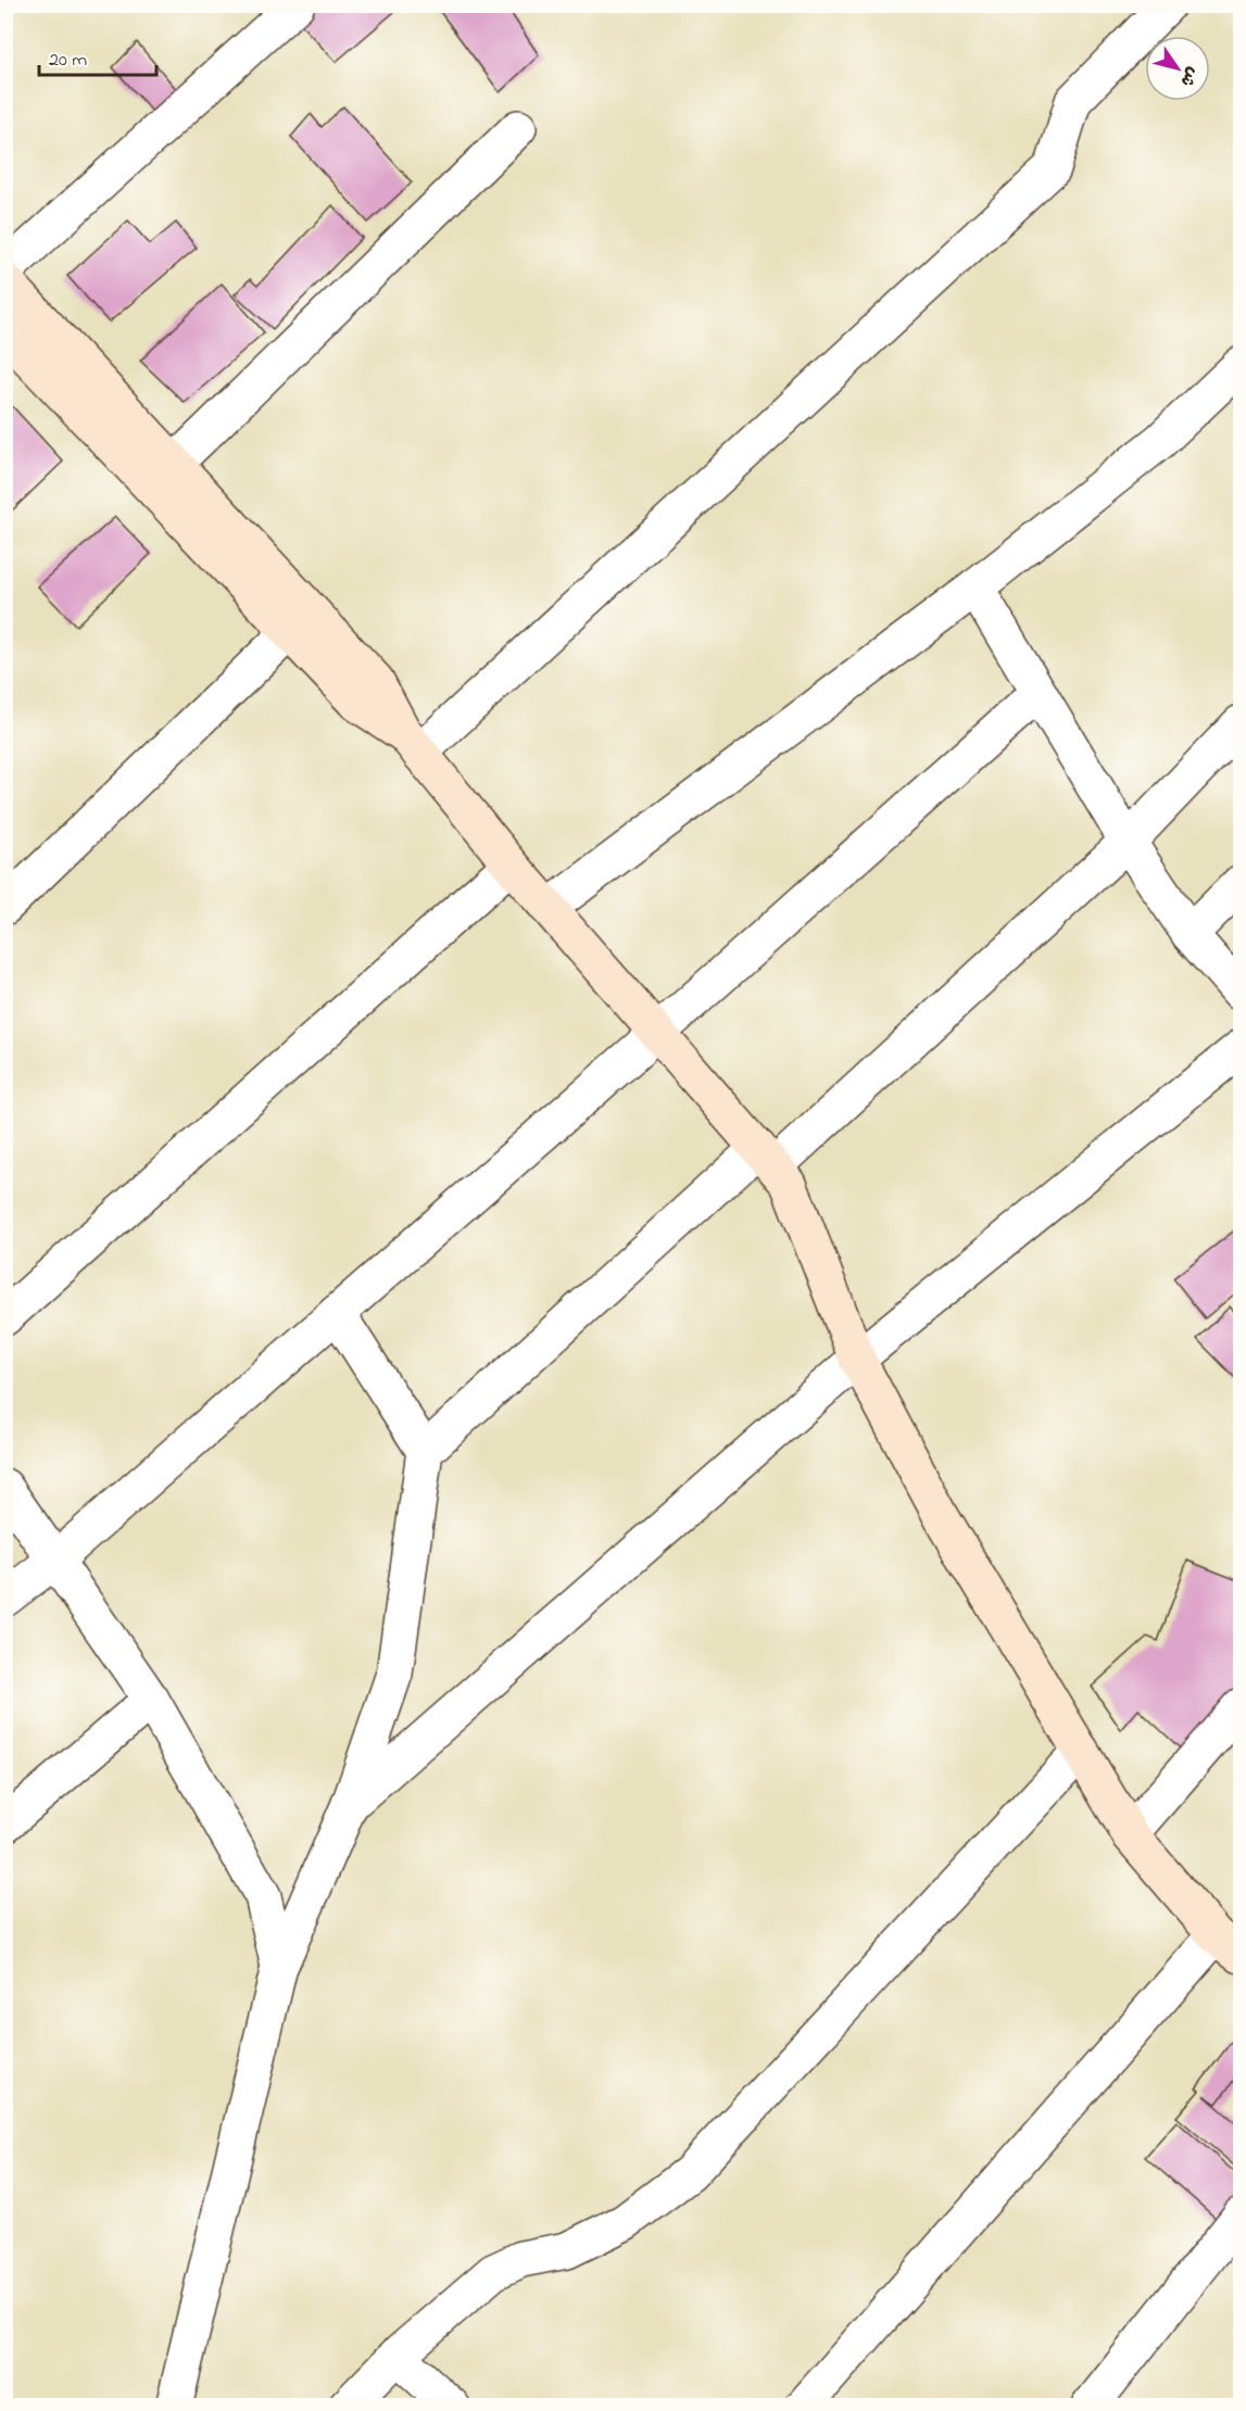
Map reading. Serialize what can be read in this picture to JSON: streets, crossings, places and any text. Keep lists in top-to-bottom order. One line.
{"scale_bar":"20 m","north":"bottom right"}
